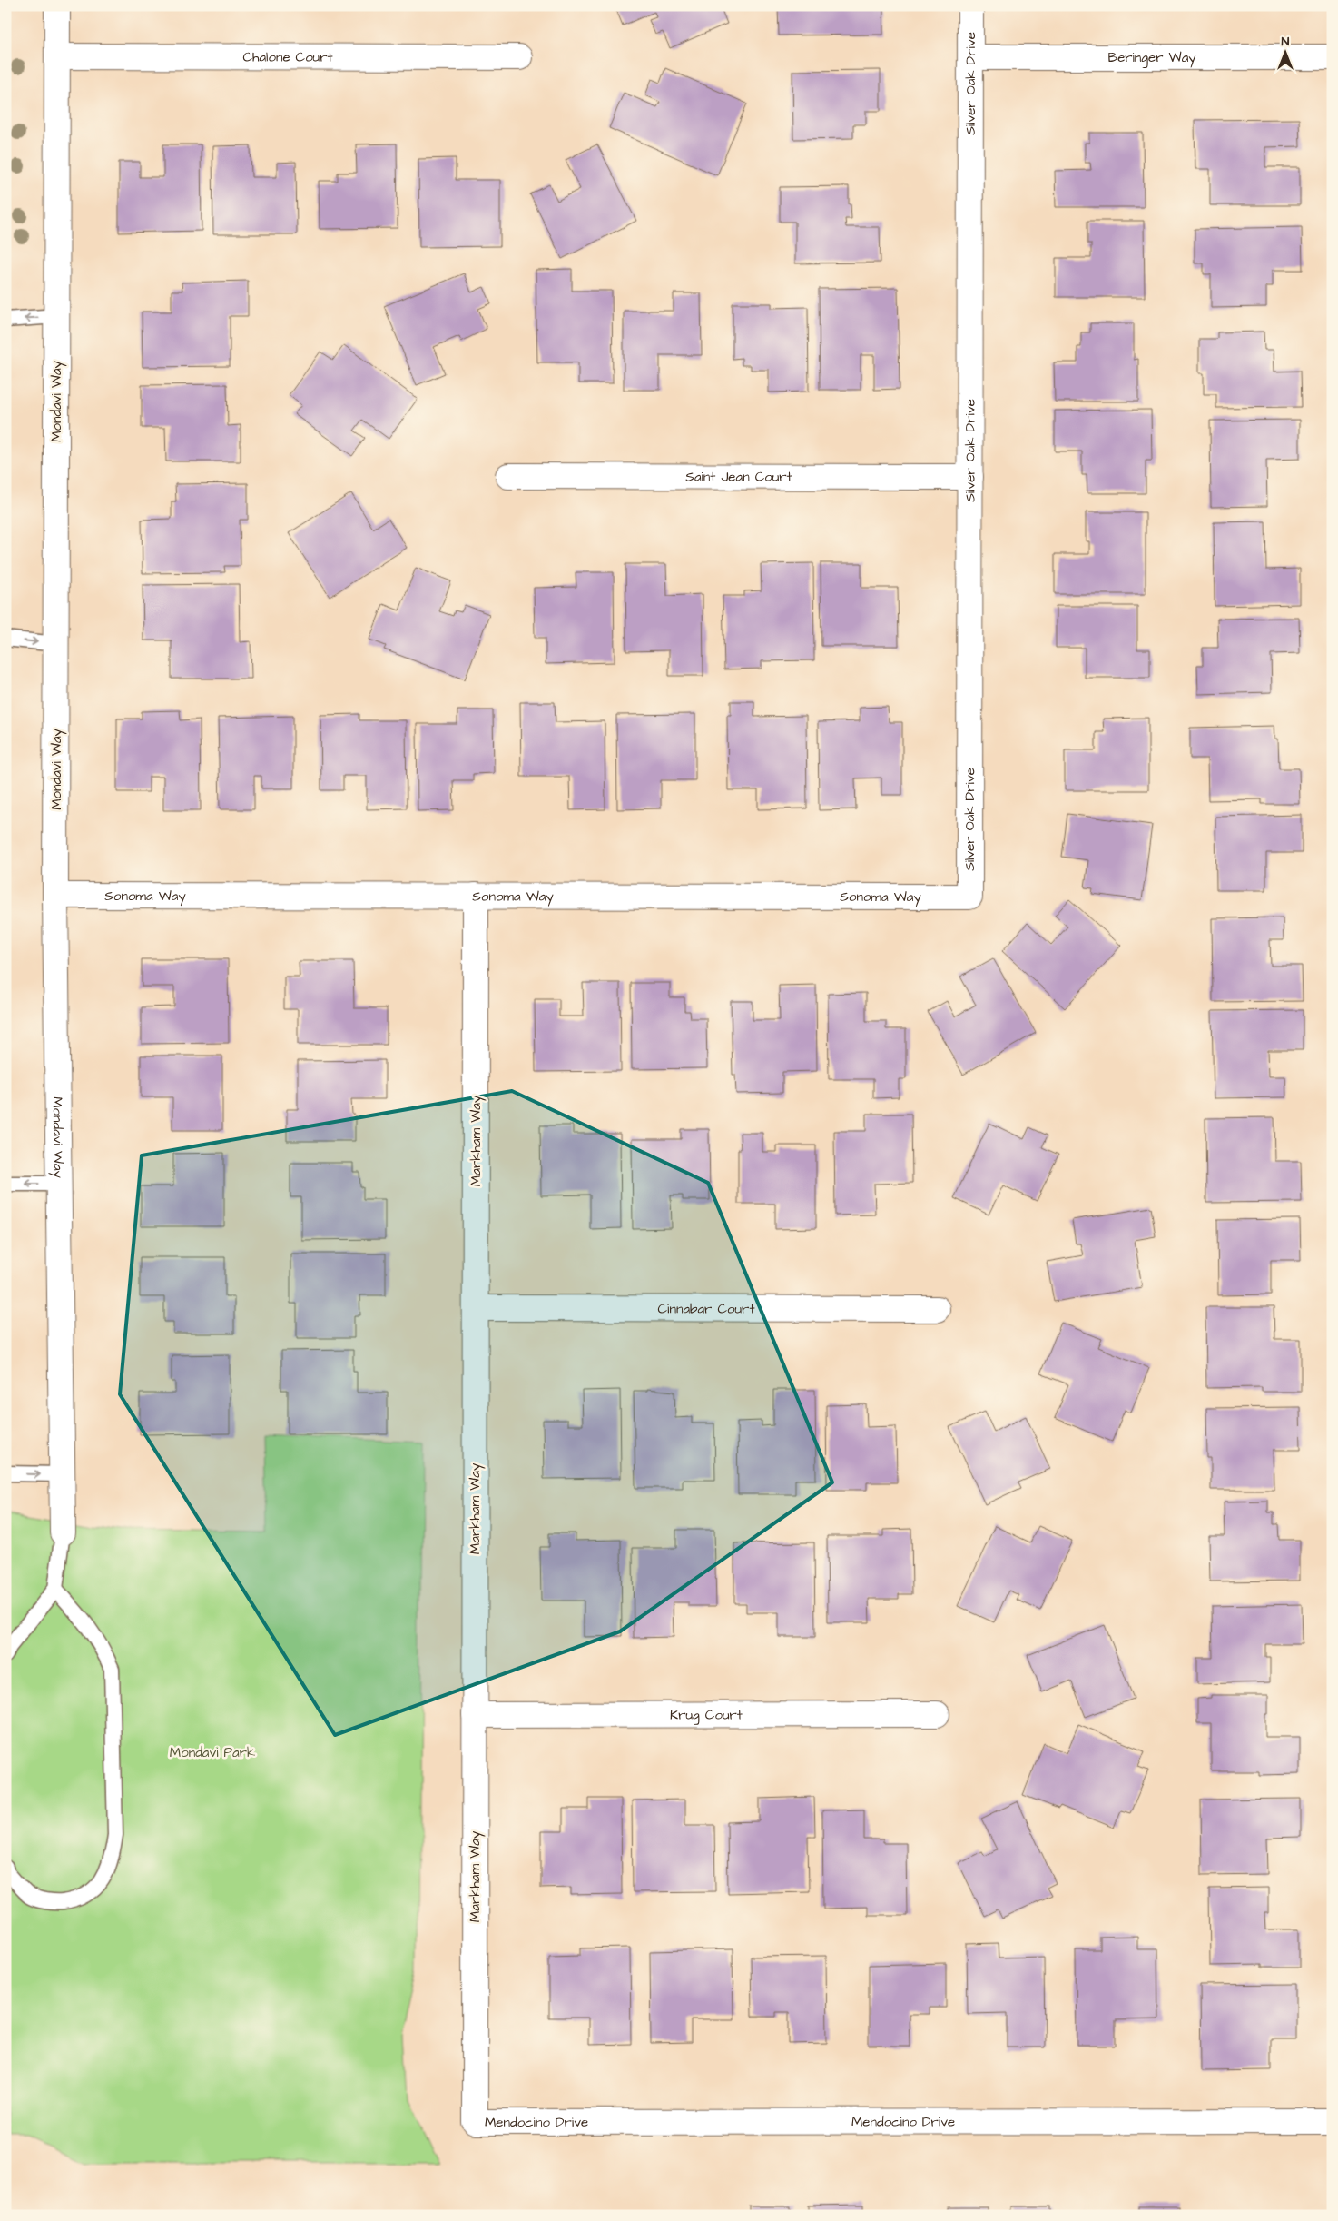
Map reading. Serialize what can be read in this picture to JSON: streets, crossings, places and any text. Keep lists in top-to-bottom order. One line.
{"streets":{"street":["Chalone Court","Beringer Way","Silver Oak Drive","Mondavi Way","Saint Jean Court","Sonoma Way","Markham Way","Cinnabar Court","Krug Court","Mendocino Drive"]},"crossings":[["Chalone Court","Mondavi Way"],["Beringer Way","Silver Oak Drive"],["Silver Oak Drive","Saint Jean Court"],["Silver Oak Drive","Sonoma Way"],["Mondavi Way","Sonoma Way"],["Sonoma Way","Markham Way"],["Markham Way","Cinnabar Court"],["Markham Way","Krug Court"],["Markham Way","Mendocino Drive"]],"parks":["Mondavi Park"],"north":"top"}
